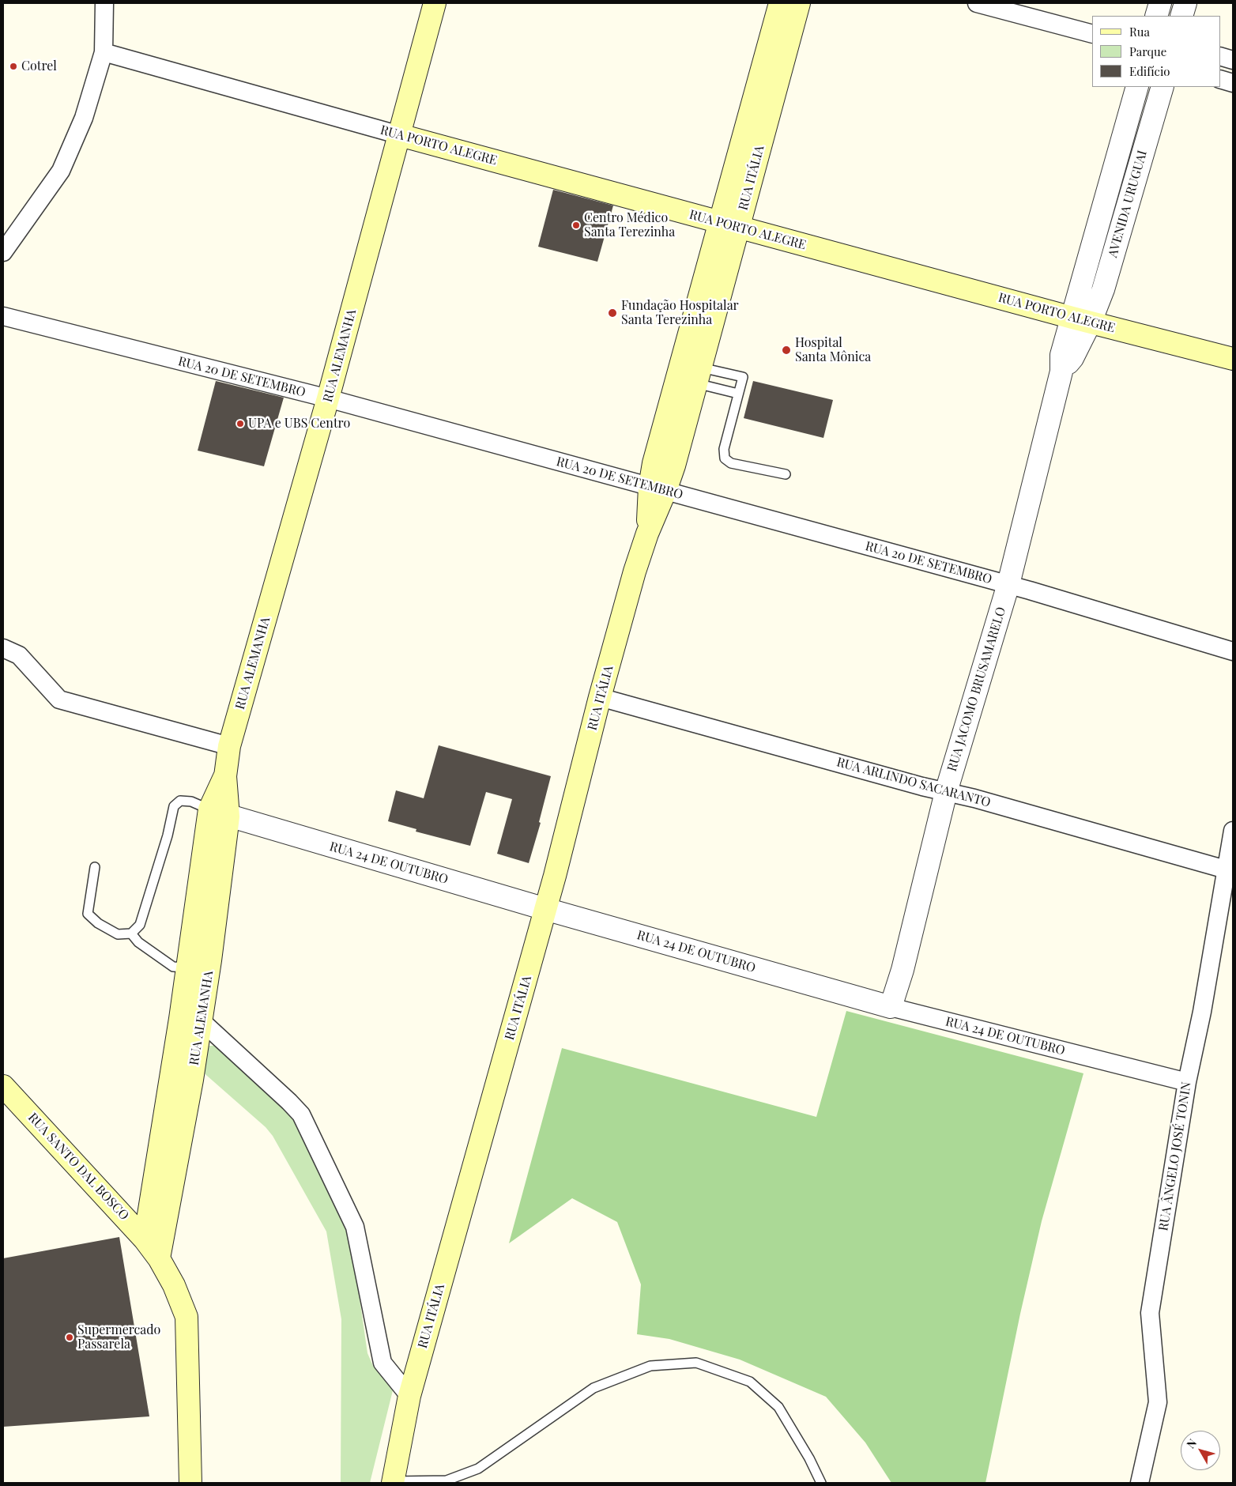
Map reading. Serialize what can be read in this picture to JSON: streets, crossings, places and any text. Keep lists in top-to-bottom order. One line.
{"streets":{"main road":["RUA PORTO ALEGRE","RUA ITÁLIA","RUA ALEMANHA","RUA SANTO DAL BOSCO"],"street":["AVENIDA URUGUAI","RUA 20 DE SETEMBRO","RUA JACOMO BRUSAMARELO","RUA ARLINDO SACARANTO","RUA 24 DE OUTUBRO","RUA ÂNGELO JOSÉ TONIN"]},"crossings":[["RUA PORTO ALEGRE","RUA ITÁLIA"],["RUA PORTO ALEGRE","AVENIDA URUGUAI"],["RUA PORTO ALEGRE","RUA ALEMANHA"],["RUA PORTO ALEGRE","RUA JACOMO BRUSAMARELO"],["RUA ITÁLIA","RUA 20 DE SETEMBRO"],["RUA ITÁLIA","RUA ARLINDO SACARANTO"],["RUA ITÁLIA","RUA 24 DE OUTUBRO"],["AVENIDA URUGUAI","RUA JACOMO BRUSAMARELO"],["RUA ALEMANHA","RUA 20 DE SETEMBRO"],["RUA ALEMANHA","RUA 24 DE OUTUBRO"],["RUA ALEMANHA","RUA SANTO DAL BOSCO"],["RUA 20 DE SETEMBRO","RUA JACOMO BRUSAMARELO"],["RUA JACOMO BRUSAMARELO","RUA ARLINDO SACARANTO"],["RUA JACOMO BRUSAMARELO","RUA 24 DE OUTUBRO"],["RUA ARLINDO SACARANTO","RUA ÂNGELO JOSÉ TONIN"],["RUA 24 DE OUTUBRO","RUA ÂNGELO JOSÉ TONIN"]],"places":["Cotrel","Centro Médico Santa Terezinha","Fundação Hospitalar Santa Terezinha","Hospital Santa Mônica","UPA e UBS Centro","Supermercado Passarela"],"legend":["Rua","Parque","Edifício"],"north":"top left"}
